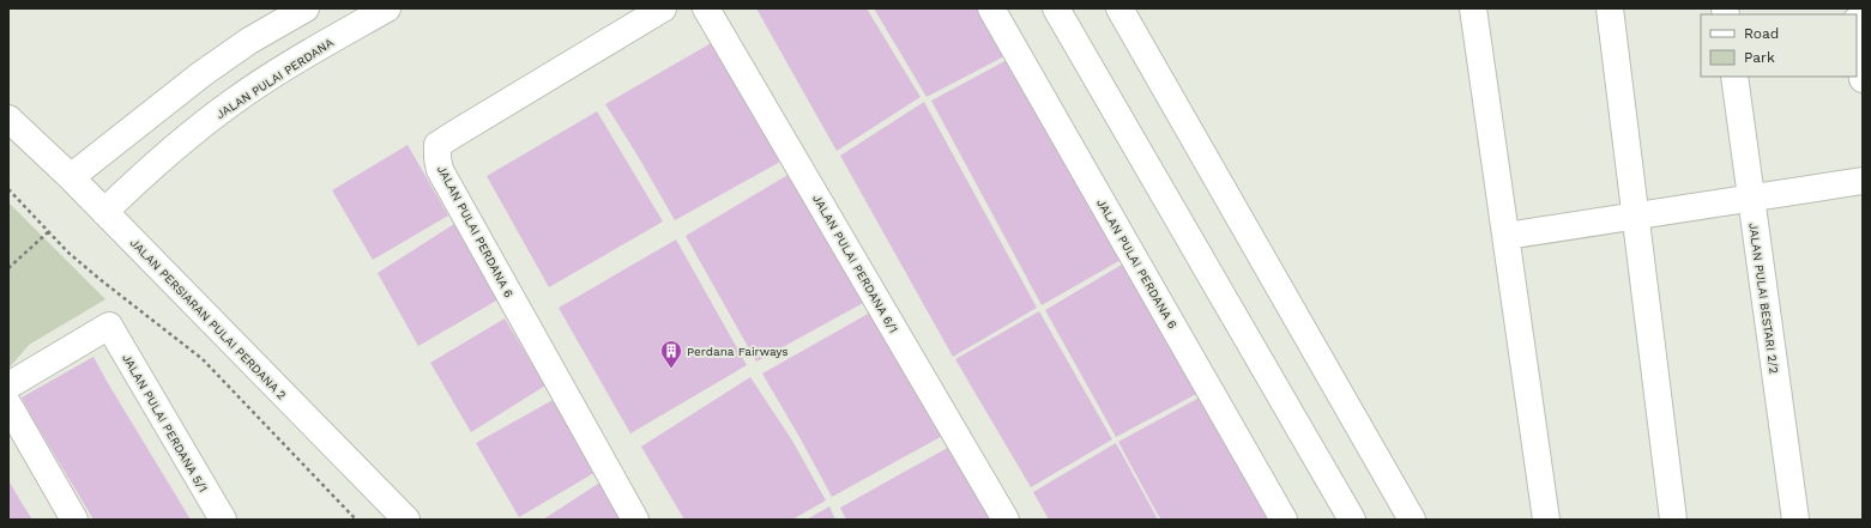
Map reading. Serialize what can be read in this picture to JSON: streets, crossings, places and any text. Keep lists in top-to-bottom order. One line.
{"streets":{"street":["JALAN PULAI PERDANA","JALAN PULAI PERDANA 6","JALAN PULAI PERDANA 6/1","JALAN PULAI BESTARI 2/2","JALAN PERSIARAN PULAI PERDANA 2","JALAN PULAI PERDANA 5/1"]},"crossings":[["JALAN PULAI PERDANA","JALAN PERSIARAN PULAI PERDANA 2"]],"places":{"building":["Perdana Fairways"]},"legend":["Road","Park"]}
